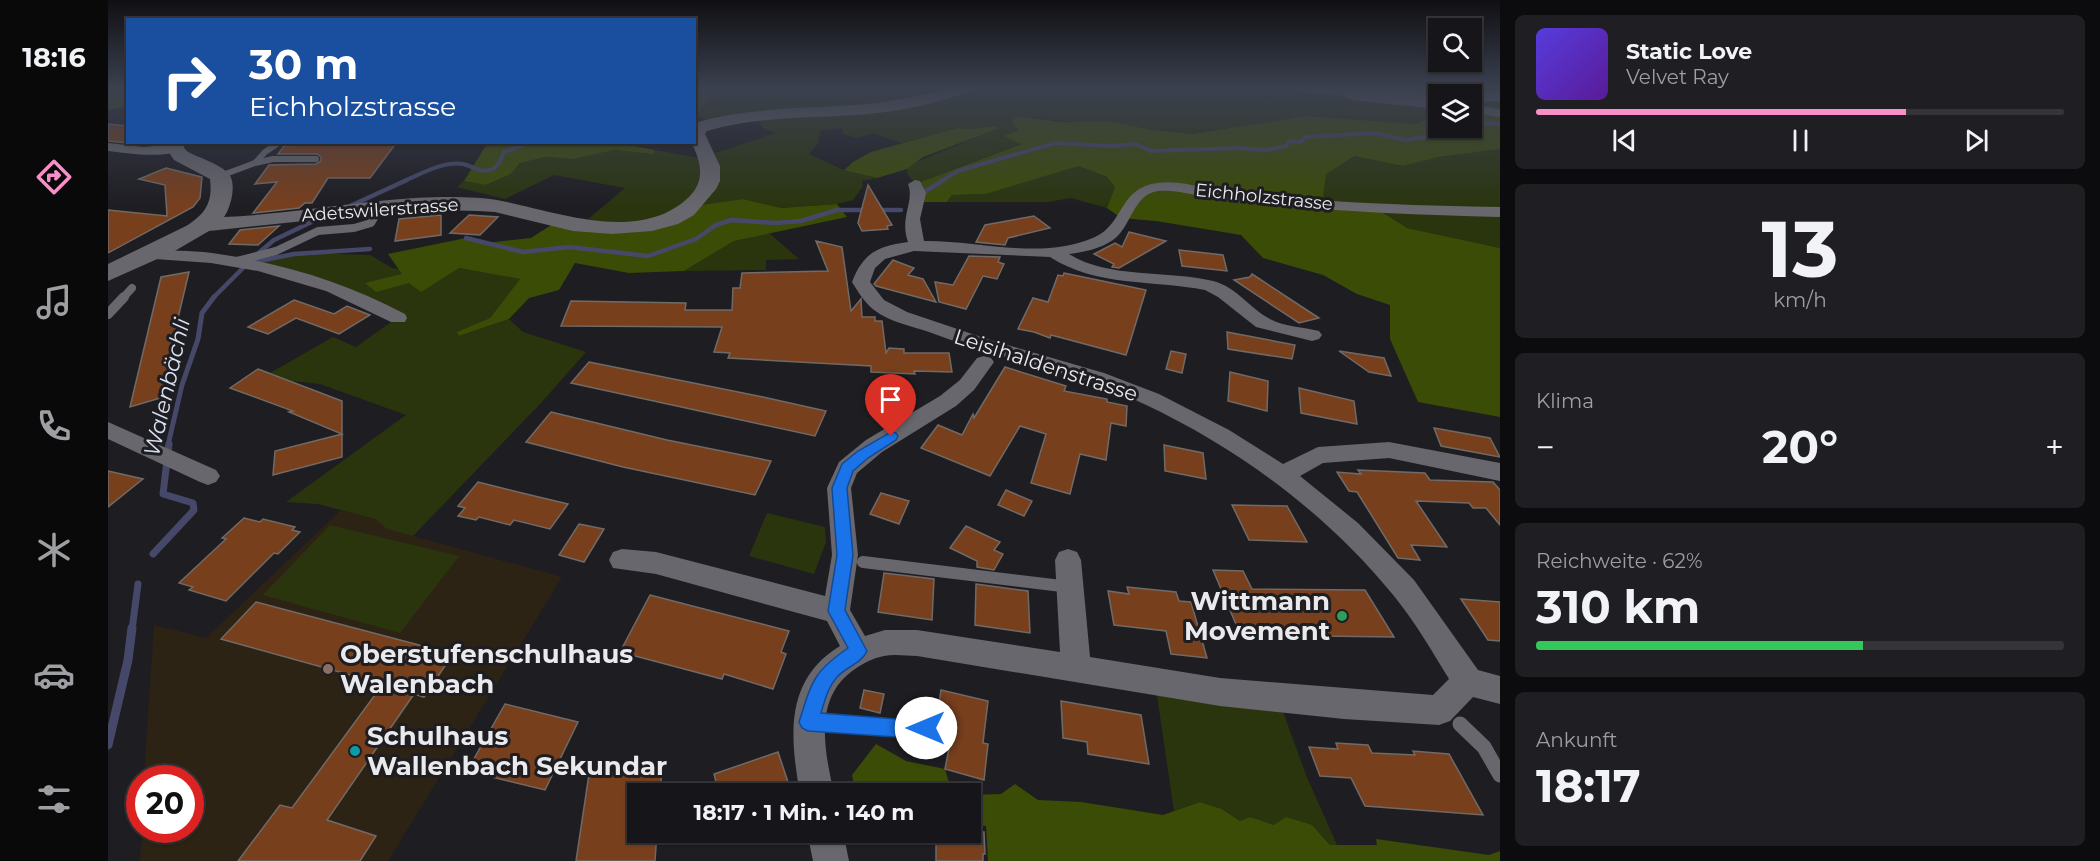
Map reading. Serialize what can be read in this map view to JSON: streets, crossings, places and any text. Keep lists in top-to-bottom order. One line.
{"streets":{"street":["Eichholzstrasse","Adetswilerstrasse","Leisihaldenstrasse"]},"crossings":[["Eichholzstrasse","Leisihaldenstrasse"]],"water":["Walenbächli"],"places":["Wittmann Movement","Oberstufenschulhaus Walenbach","Schulhaus Wallenbach Sekundar"],"page":{"tabs":"18:16","turn":["30 m","Eichholzstrasse"],"song":["Static Love","Velvet Ray"],"tile":[["13","km/h"],"Klima",["Reichweite · 62%","310 km"],["Ankunft","18:17"]],"heat":["−","20°","+"],"limit":"20","trip":"18:17 · 1 Min. · 140 m"}}
